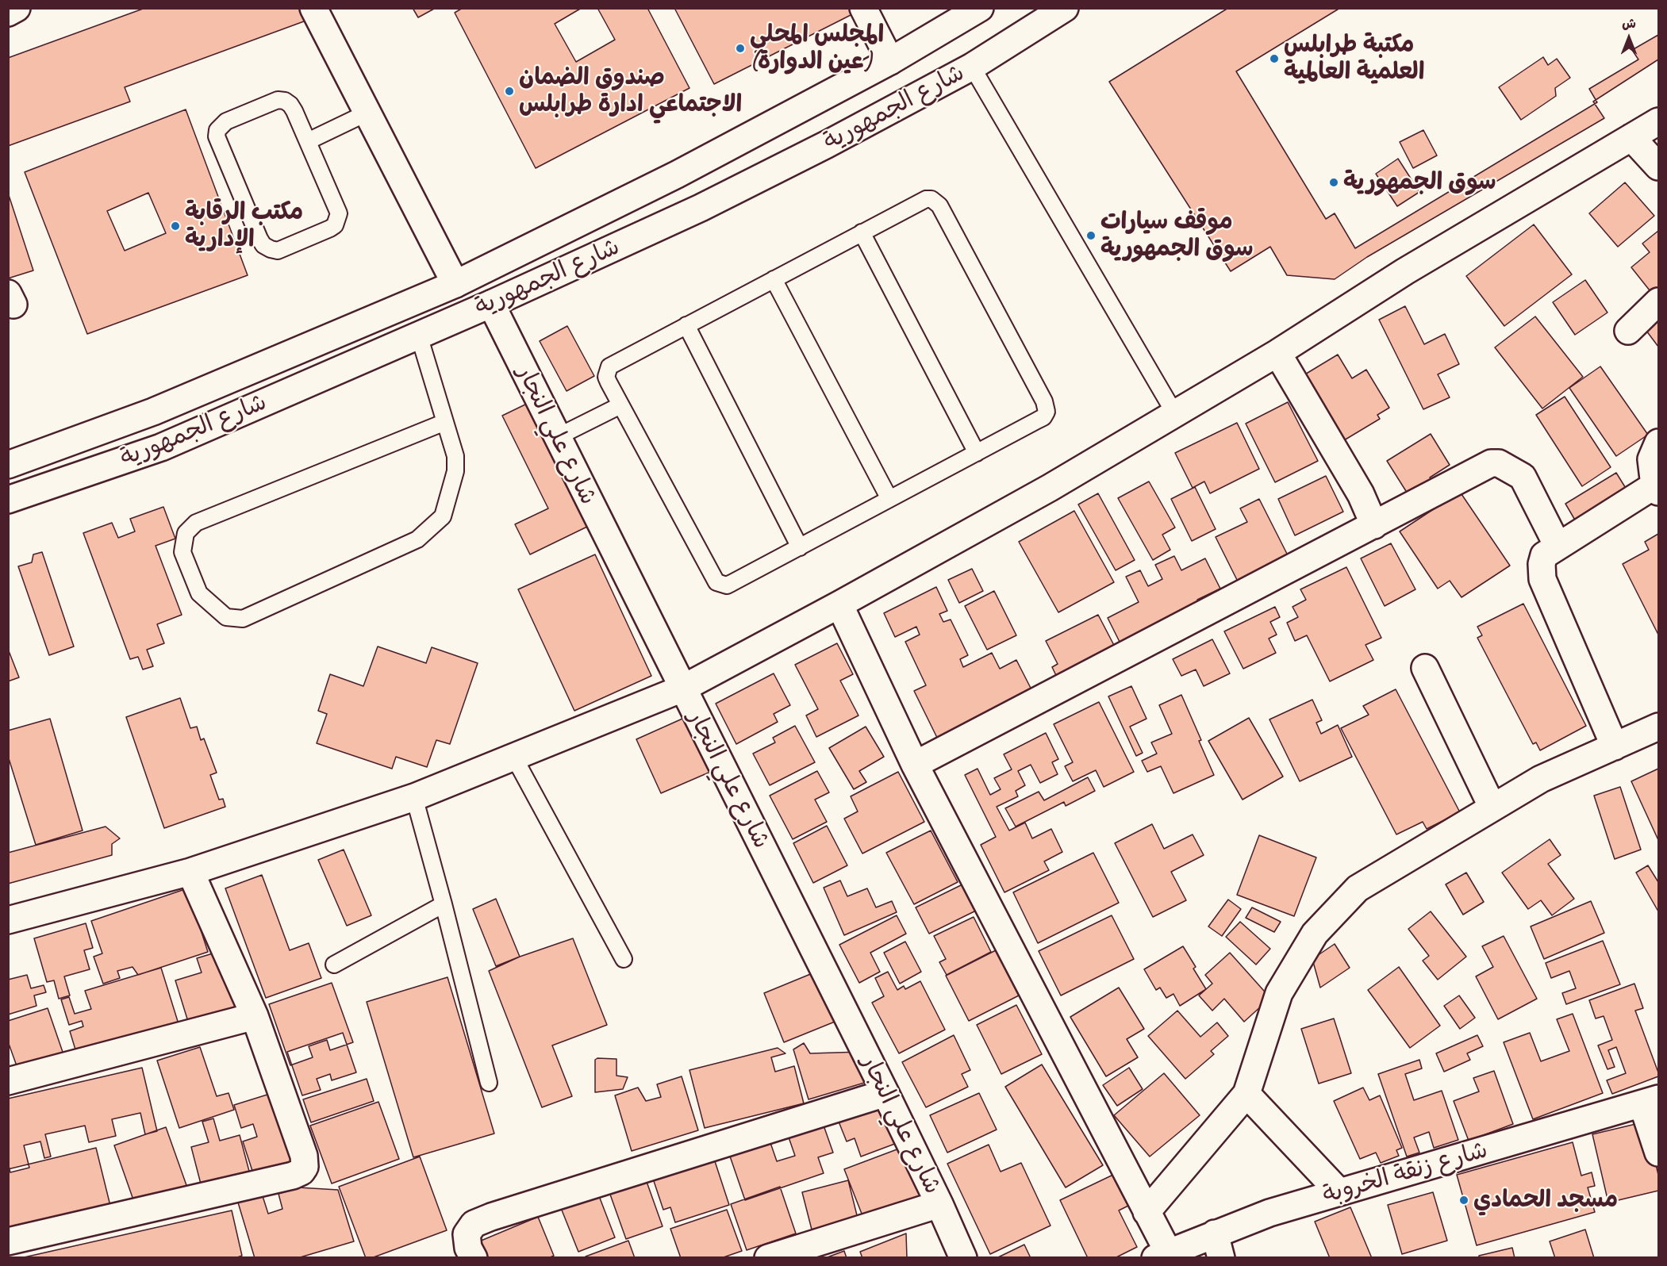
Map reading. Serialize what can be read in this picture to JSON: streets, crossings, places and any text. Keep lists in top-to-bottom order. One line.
{"streets":{"street":["شارع الجمهورية","شارع علي النجار","شارع زنقة الخروبة"]},"crossings":[["شارع الجمهورية","شارع علي النجار"]],"places":["المجلس المحلي (عين الدوارة)","مكتبة طرابلس العلمية العالمية","صندوق الضمان الاجتماعي ادارة طرابلس","سوق الجمهورية","مكتب الرقابة الإدارية","موقف سيارات سوق الجمهورية","مسجد الحمادي"],"north":"top"}
